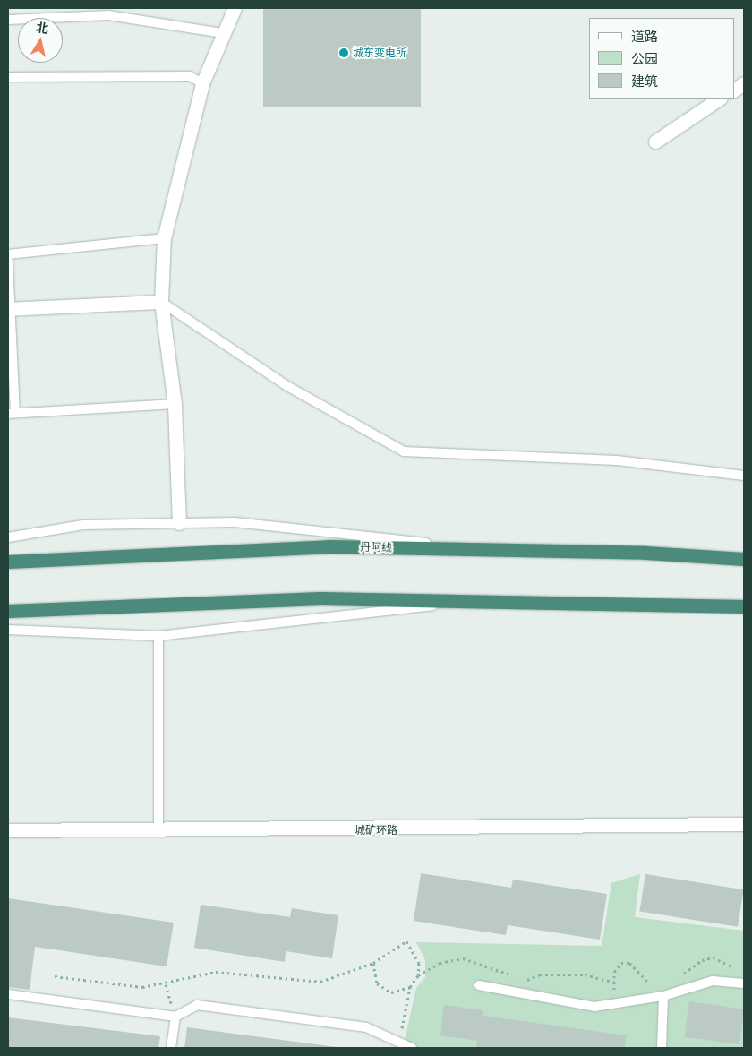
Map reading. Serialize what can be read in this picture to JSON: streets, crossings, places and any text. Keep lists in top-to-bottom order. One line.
{"streets":{"highway":["丹阿线"],"street":["城矿环路"]},"places":["城东变电所"],"legend":["道路","公园","建筑"],"north":"top"}
